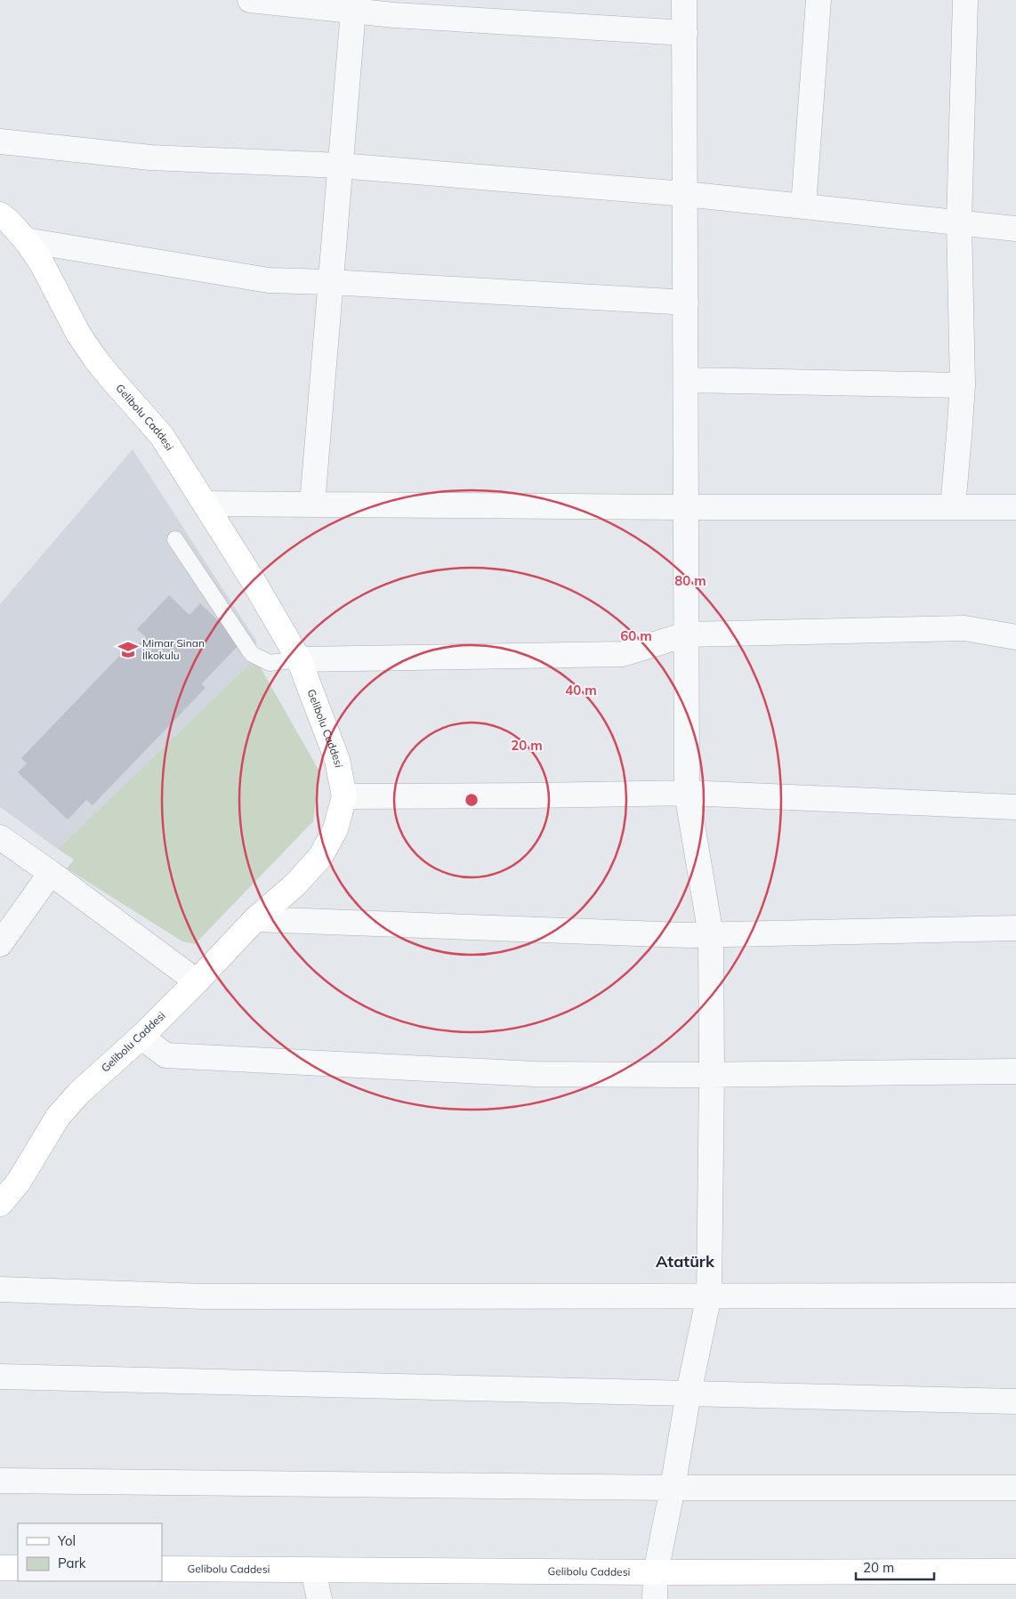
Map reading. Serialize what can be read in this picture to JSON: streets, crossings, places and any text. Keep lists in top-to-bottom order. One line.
{"streets":{"street":["Gelibolu Caddesi"]},"districts":["Atatürk"],"places":{"school or university":["Mimar Sinan İlkokulu"]},"legend":["Yol","Park"],"scale_bar":"20 m","rings":["80 m","60 m","40 m","20 m"]}
